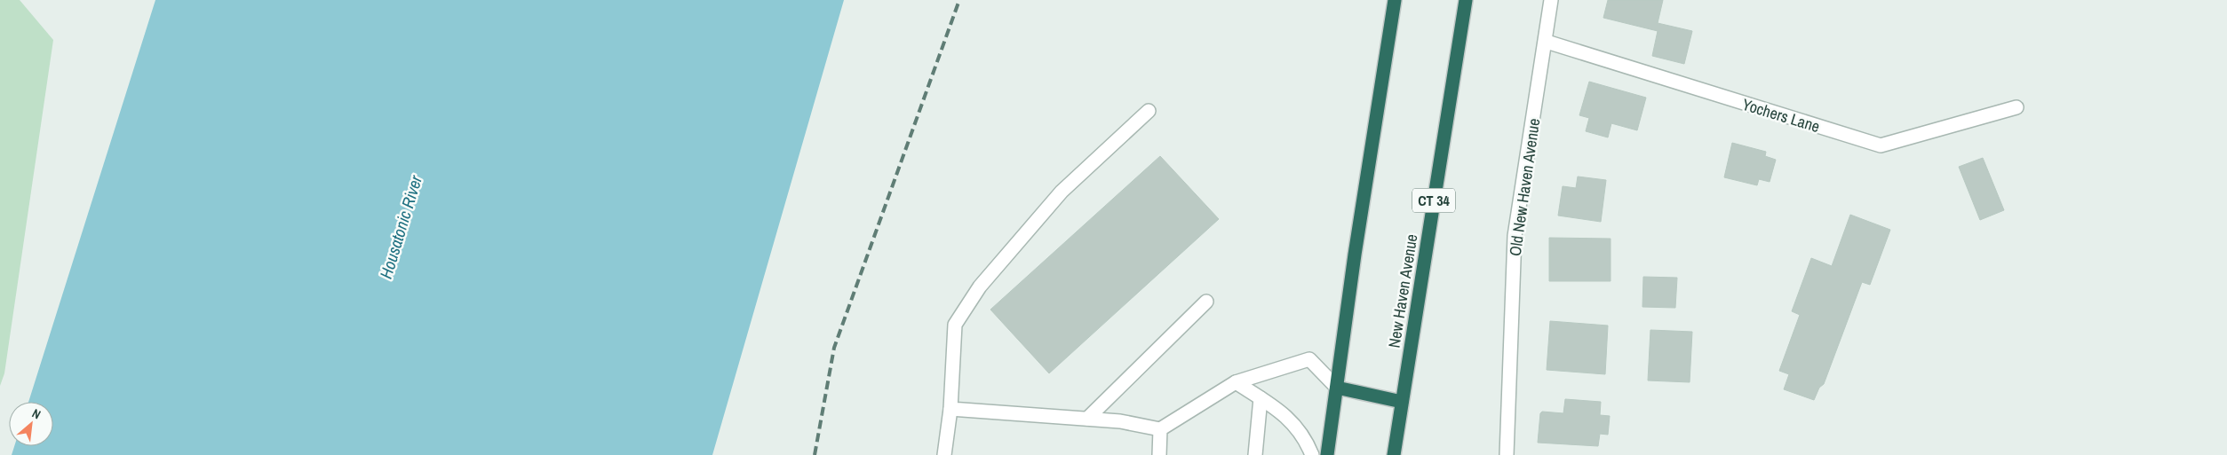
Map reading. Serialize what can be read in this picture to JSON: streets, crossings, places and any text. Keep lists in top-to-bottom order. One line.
{"streets":{"highway":["CT 34","New Haven Avenue"],"street":["Yochers Lane","Old New Haven Avenue"]},"crossings":[["Yochers Lane","Old New Haven Avenue"]],"water":["Housatonic River"],"north":"top right"}
